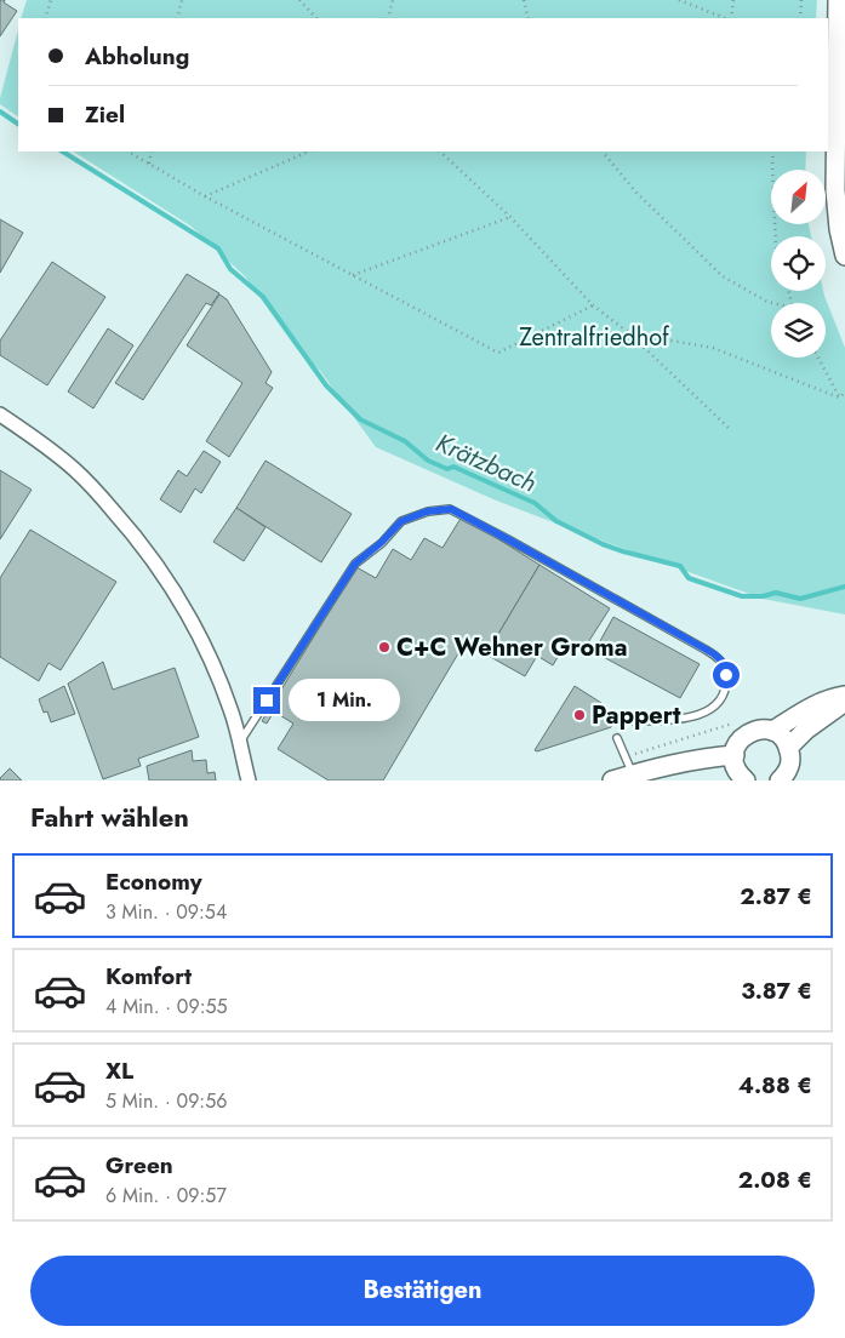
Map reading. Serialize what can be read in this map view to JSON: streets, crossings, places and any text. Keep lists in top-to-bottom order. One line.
{"water":["Krätzbach"],"parks":["Zentralfriedhof"],"places":["C+C Wehner Groma","Pappert"],"north":"top right","page":{"banner":["Abholung","Ziel"],"bubble":"1 Min.","heading":"Fahrt wählen","list":[{"name":"Economy","note":"3 Min. · 09:54","value":"2.87 €"},{"name":"Komfort","note":"4 Min. · 09:55","value":"3.87 €"},{"name":"XL","note":"5 Min. · 09:56","value":"4.88 €"},{"name":"Green","note":"6 Min. · 09:57","value":"2.08 €"}],"buttons":"Bestätigen"}}
